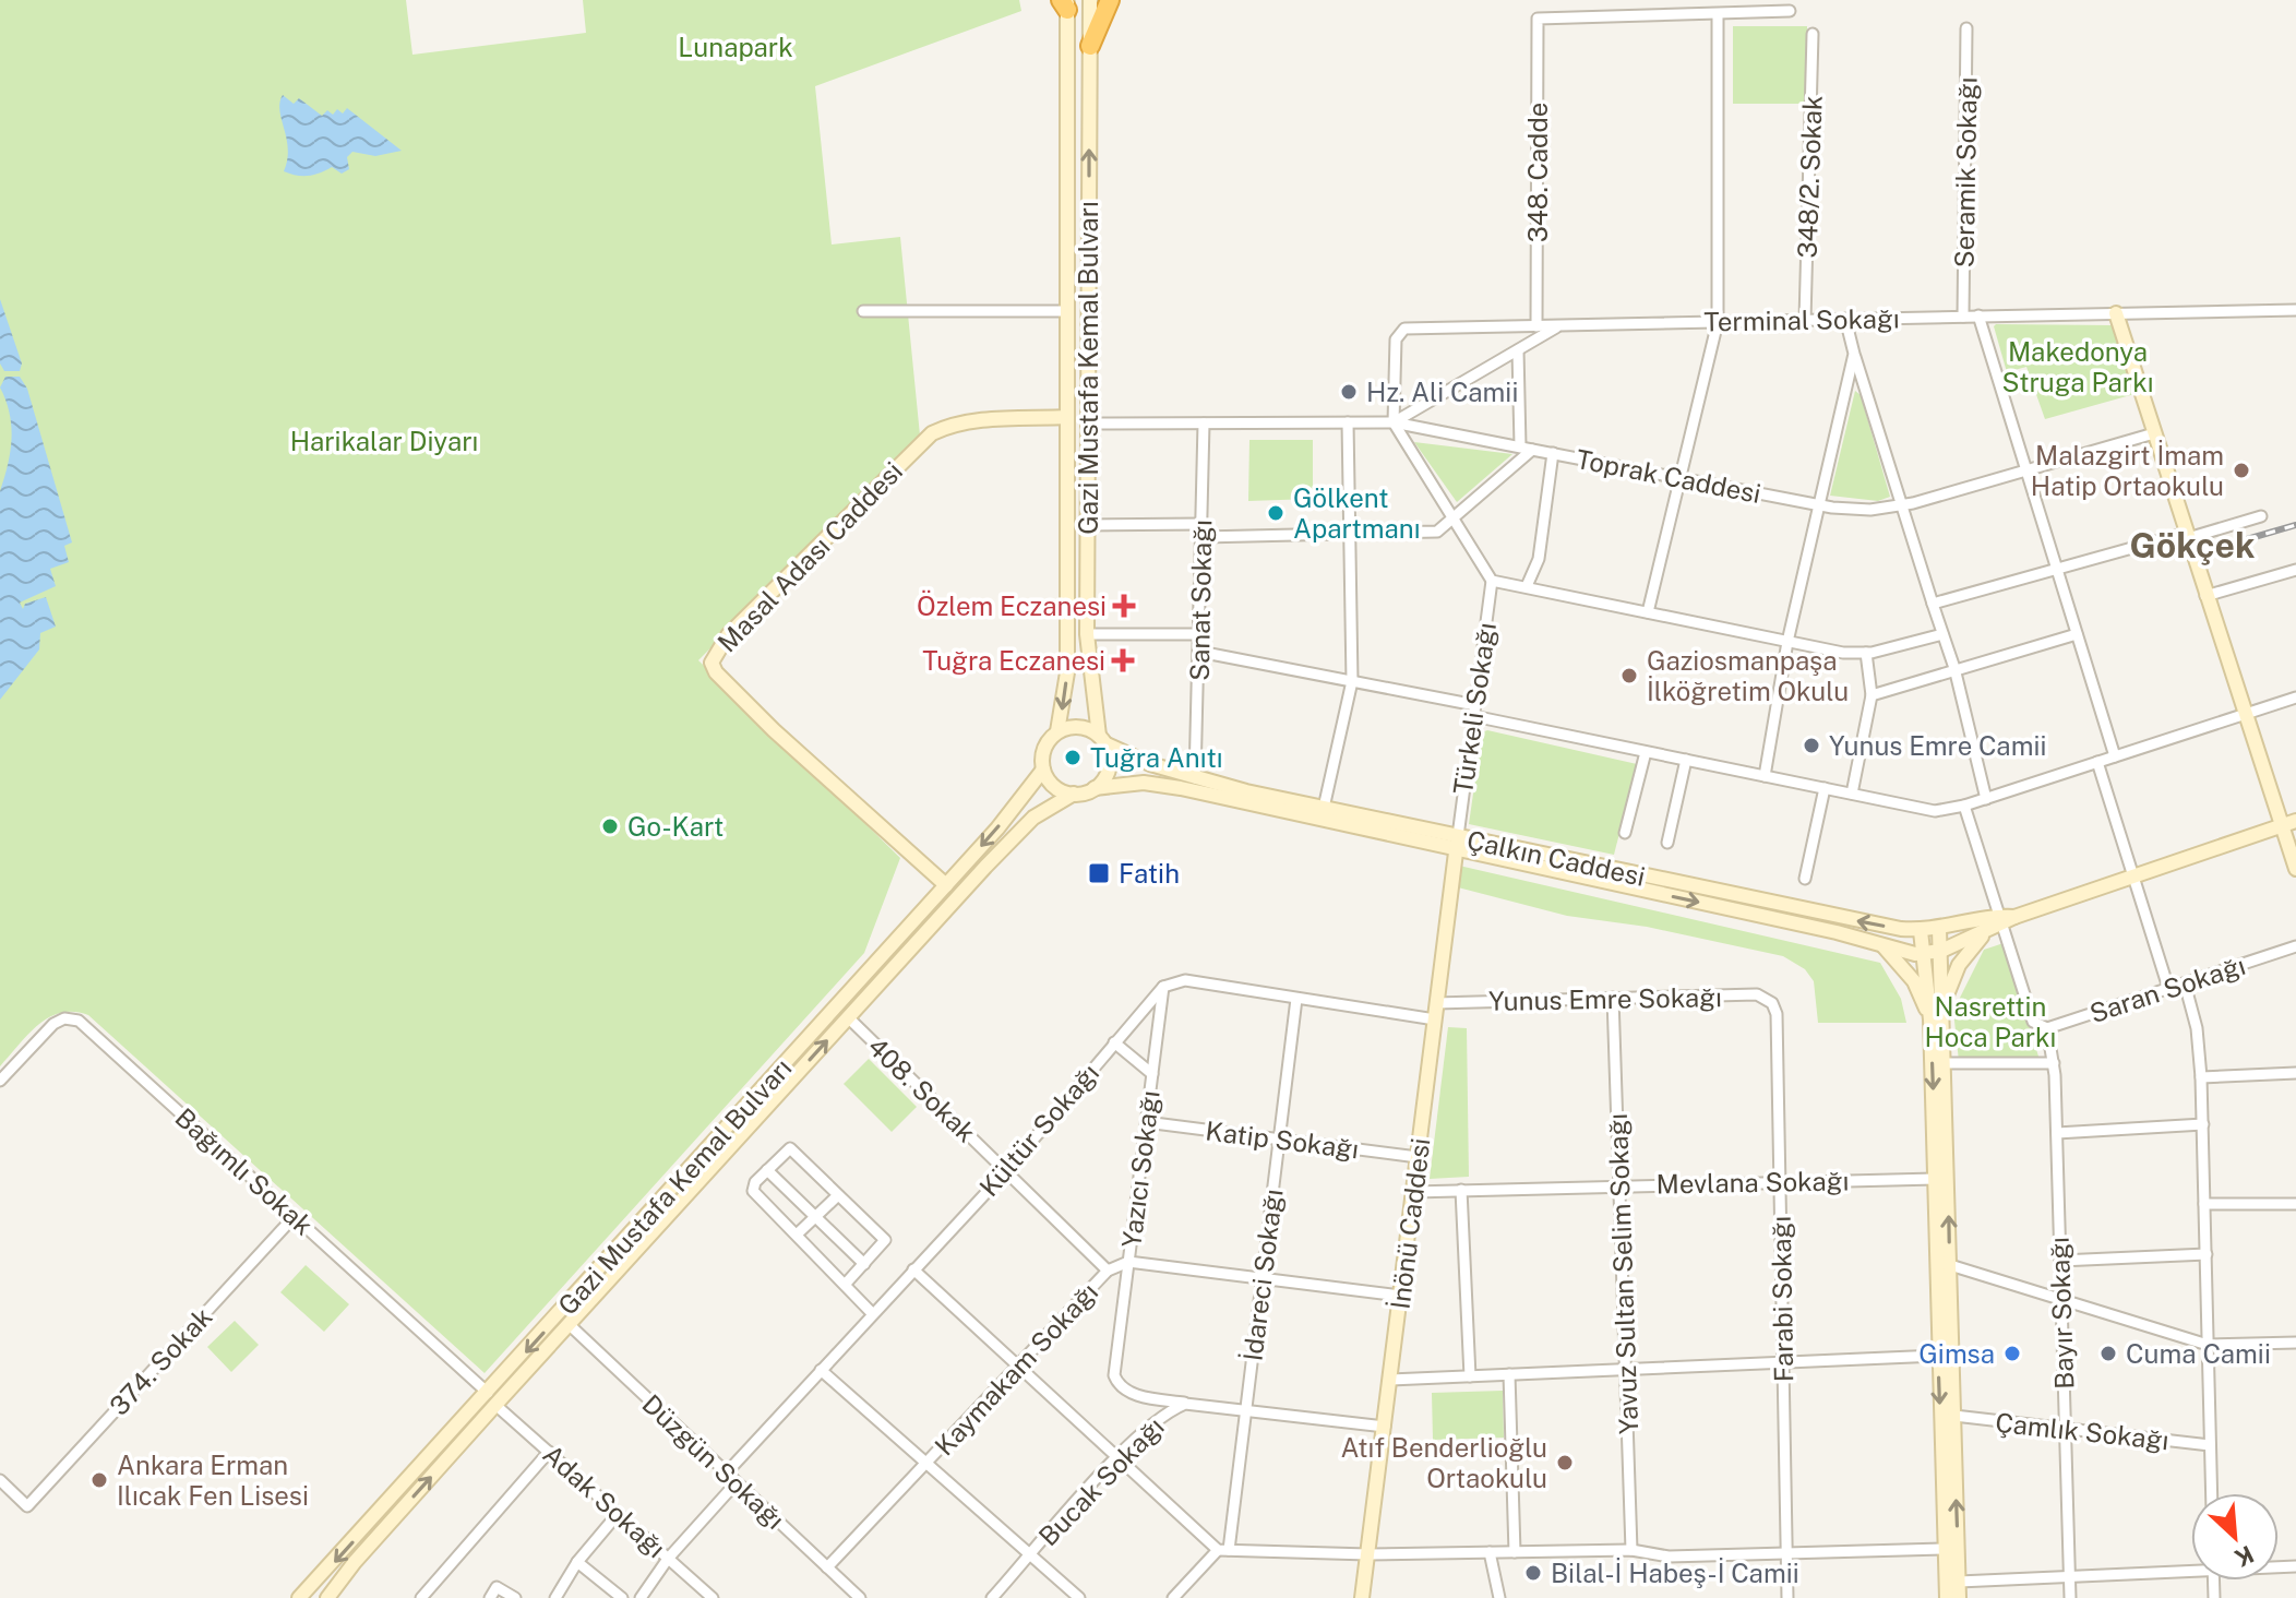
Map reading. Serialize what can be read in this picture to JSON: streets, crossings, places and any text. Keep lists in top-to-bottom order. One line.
{"streets":{"main road":["Gazi Mustafa Kemal Bulvarı","Masal Adası Caddesi","Çalkın Caddesi","İnönü Caddesi"],"street":["348. Cadde","Seramik Sokağı","348/2. Sokak","Terminal Sokağı","Toprak Caddesi","Sanat Sokağı","Türkeli Sokağı","Saran Sokağı","Yunus Emre Sokağı","408. Sokak","Kültür Sokağı","Katip Sokağı","Yazıcı Sokağı","Bağımlı Sokak","Mevlana Sokağı","Yavuz Sultan Selim Sokağı","İdareci Sokağı","Farabi Sokağı","Bayır Sokağı","374. Sokak","Kaymakam Sokağı","Çamlık Sokağı","Düzgün Sokağı","Bucak Sokağı","Adak Sokağı"]},"crossings":[["348. Cadde","Terminal Sokağı"],["Seramik Sokağı","Terminal Sokağı"],["348/2. Sokak","Terminal Sokağı"],["Terminal Sokağı","Toprak Caddesi"],["Gazi Mustafa Kemal Bulvarı","Toprak Caddesi"],["Gazi Mustafa Kemal Bulvarı","Masal Adası Caddesi"],["Gazi Mustafa Kemal Bulvarı","Çalkın Caddesi"],["Gazi Mustafa Kemal Bulvarı","408. Sokak"],["Gazi Mustafa Kemal Bulvarı","Bağımlı Sokak"],["Gazi Mustafa Kemal Bulvarı","Düzgün Sokağı"],["Gazi Mustafa Kemal Bulvarı","Adak Sokağı"],["Toprak Caddesi","Sanat Sokağı"],["Sanat Sokağı","Çalkın Caddesi"],["Türkeli Sokağı","Çalkın Caddesi"],["Türkeli Sokağı","İnönü Caddesi"],["Çalkın Caddesi","İnönü Caddesi"],["Çalkın Caddesi","Bayır Sokağı"],["Saran Sokağı","Bayır Sokağı"],["Yunus Emre Sokağı","İnönü Caddesi"],["Yunus Emre Sokağı","Yavuz Sultan Selim Sokağı"],["Yunus Emre Sokağı","Farabi Sokağı"],["408. Sokak","Kültür Sokağı"],["408. Sokak","Kaymakam Sokağı"],["Kültür Sokağı","Yazıcı Sokağı"],["Kültür Sokağı","Düzgün Sokağı"],["Katip Sokağı","Yazıcı Sokağı"],["Katip Sokağı","İnönü Caddesi"],["Katip Sokağı","İdareci Sokağı"],["Yazıcı Sokağı","Kaymakam Sokağı"],["Yazıcı Sokağı","Bucak Sokağı"],["Bağımlı Sokak","374. Sokak"],["Bağımlı Sokak","Adak Sokağı"],["Mevlana Sokağı","İnönü Caddesi"],["Mevlana Sokağı","Yavuz Sultan Selim Sokağı"],["Mevlana Sokağı","Farabi Sokağı"],["İnönü Caddesi","Kaymakam Sokağı"],["İnönü Caddesi","Bucak Sokağı"],["İdareci Sokağı","Kaymakam Sokağı"],["İdareci Sokağı","Bucak Sokağı"],["Bayır Sokağı","Çamlık Sokağı"],["Kaymakam Sokağı","Düzgün Sokağı"]],"districts":["Gökçek"],"parks":["Lunapark","Makedonya Struga Parkı","Harikalar Diyarı","Nasrettin Hoca Parkı"],"places":{"other":["Hz. Ali Camii","Malazgirt İmam Hatip Ortaokulu","Gölkent Apartmanı","Gaziosmanpaşa İlköğretim Okulu","Yunus Emre Camii","Tuğra Anıtı","Go-Kart","Gimsa","Cuma Camii","Atıf Benderlioğlu Ortaokulu","Ankara Erman Ilıcak Fen Lisesi","Bilal-İ Habeş-İ Camii"],"health":["Özlem Eczanesi","Tuğra Eczanesi"],"transit":["Fatih"]},"north":"bottom right"}
